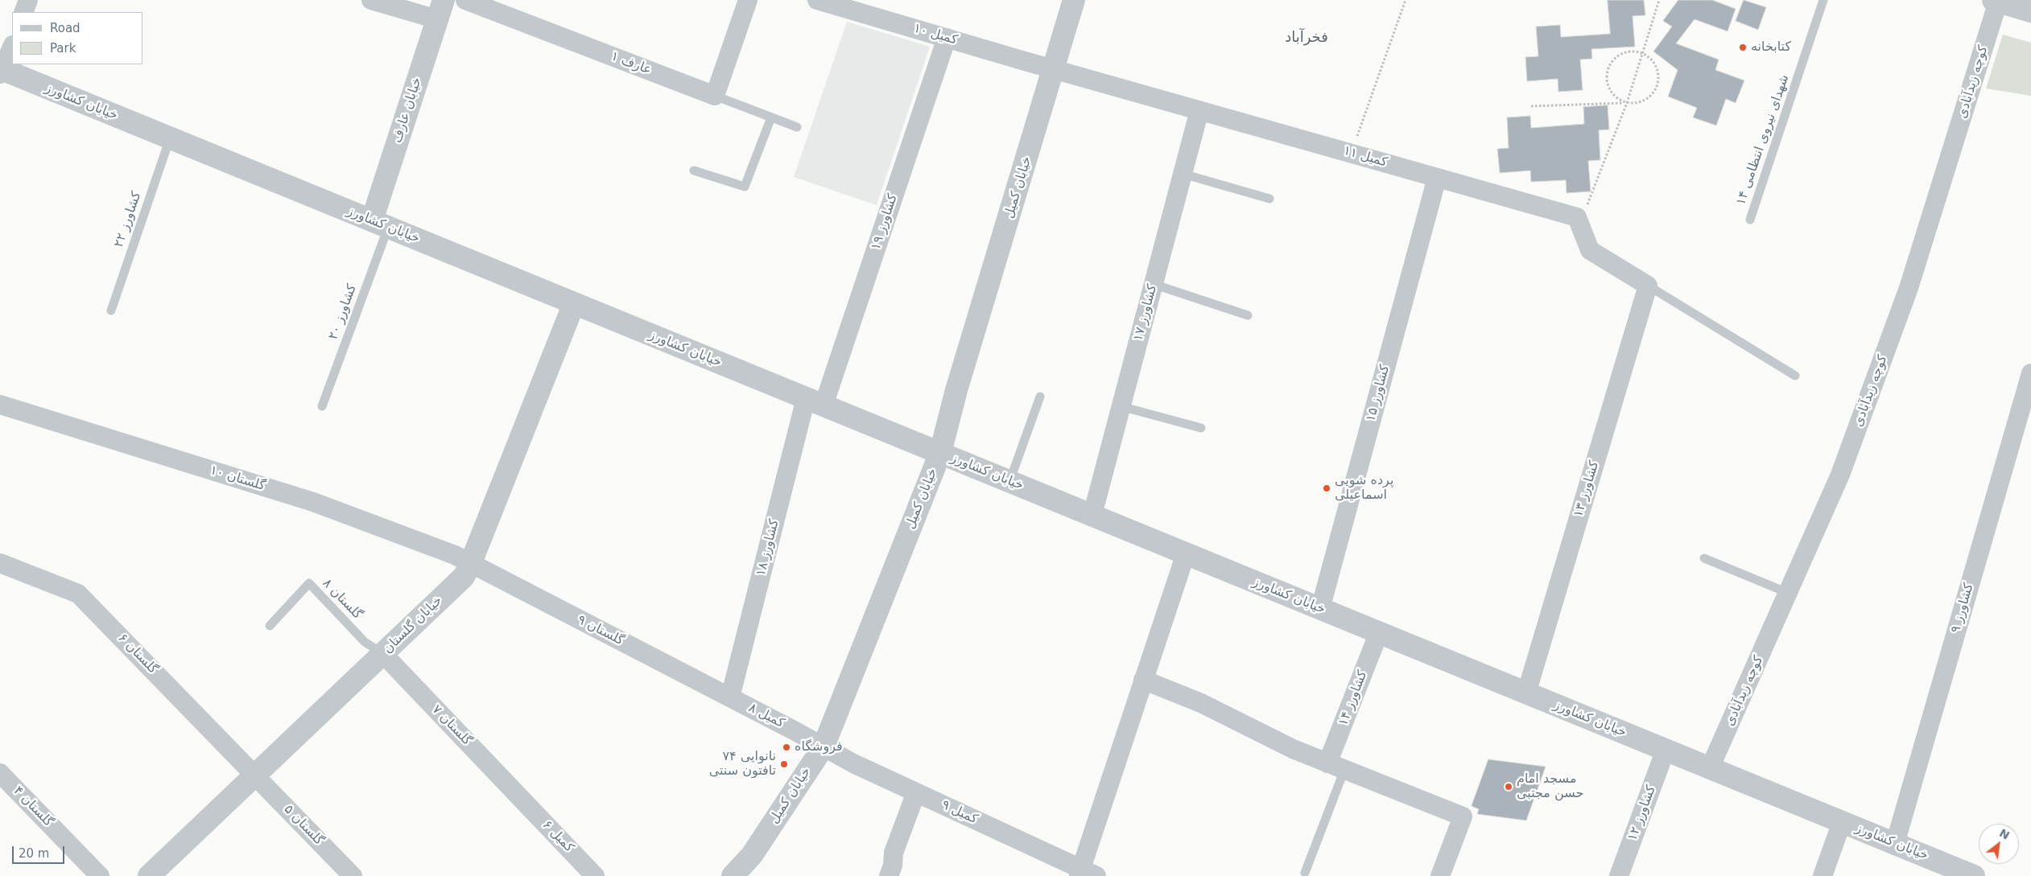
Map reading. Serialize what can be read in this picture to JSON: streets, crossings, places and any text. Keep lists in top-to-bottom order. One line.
{"streets":{"street":["کمیل ۱۰","عارف ۱","کوچه زیدآبادی","خیابان کشاورز","خیابان عارف","کمیل ۱۱","خیابان کمیل","کشاورز ۱۹","کشاورز ۱۷","کشاورز ۱۵","گلستان ۱۰","کشاورز ۱۳","کشاورز ۱۸","کشاورز ۹","خیابان گلستان","گلستان ۹","گلستان ۶","کشاورز ۱۴","کمیل ۸","گلستان ۷","گلستان ۴","کمیل ۹","کشاورز ۱۲","گلستان ۵","کمیل ۶"],"lane":["شهدای نیروی انتظامی ۱۴","کشاورز ۲۲","کشاورز ۲۰","گلستان ۸"]},"crossings":[["کمیل ۱۰","کمیل ۱۱"],["کمیل ۱۰","خیابان کمیل"],["کمیل ۱۰","کشاورز ۱۹"],["کوچه زیدآبادی","خیابان کشاورز"],["خیابان کشاورز","خیابان عارف"],["خیابان کشاورز","خیابان کمیل"],["خیابان کشاورز","کشاورز ۲۲"],["خیابان کشاورز","کشاورز ۱۹"],["خیابان کشاورز","کشاورز ۲۰"],["خیابان کشاورز","کشاورز ۱۷"],["خیابان کشاورز","کشاورز ۱۵"],["خیابان کشاورز","کشاورز ۱۳"],["خیابان کشاورز","کشاورز ۱۸"],["خیابان کشاورز","کشاورز ۹"],["خیابان کشاورز","خیابان گلستان"],["خیابان کشاورز","کشاورز ۱۴"],["خیابان کشاورز","کشاورز ۱۲"],["خیابان عارف","کشاورز ۲۰"],["کمیل ۱۱","خیابان کمیل"],["کمیل ۱۱","کشاورز ۱۷"],["کمیل ۱۱","کشاورز ۱۵"],["خیابان کمیل","کمیل ۸"],["خیابان کمیل","کمیل ۹"],["کشاورز ۱۹","کشاورز ۱۸"],["گلستان ۱۰","خیابان گلستان"],["گلستان ۱۰","گلستان ۹"],["کشاورز ۱۸","گلستان ۹"],["کشاورز ۱۸","کمیل ۸"],["گلستان ۸","خیابان گلستان"],["گلستان ۸","گلستان ۷"],["خیابان گلستان","گلستان ۹"],["خیابان گلستان","گلستان ۶"],["خیابان گلستان","گلستان ۷"],["خیابان گلستان","گلستان ۵"],["گلستان ۹","کمیل ۸"],["گلستان ۶","گلستان ۵"],["کمیل ۸","کمیل ۹"],["گلستان ۷","کمیل ۶"]],"districts":["فخرآباد"],"places":["کتابخانه","پرده شویی اسماعیلی","فروشگاه","نانوایی ۷۴ تافتون سنتی","مسجد امام حسن مجتبی"],"legend":["Road","Park"],"scale_bar":"20 m","north":"top right"}
